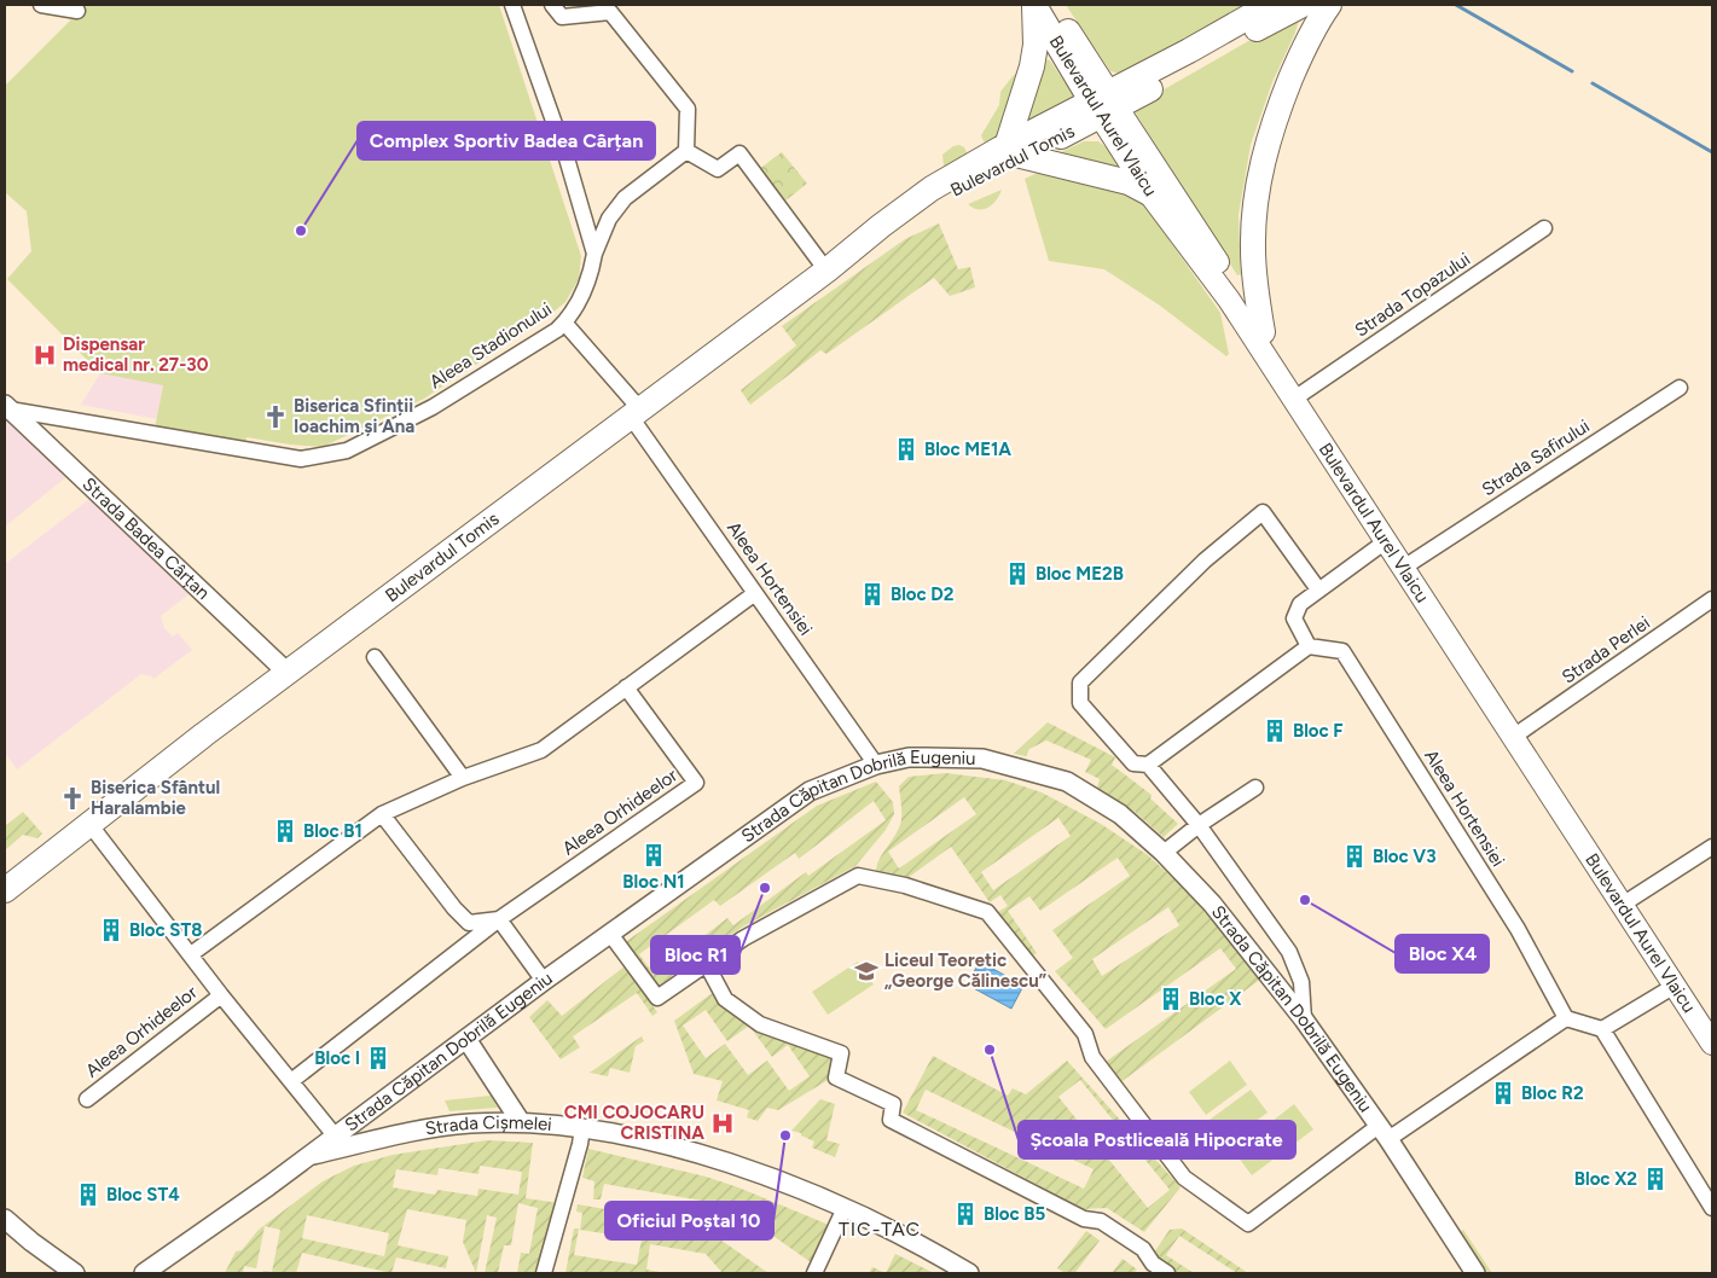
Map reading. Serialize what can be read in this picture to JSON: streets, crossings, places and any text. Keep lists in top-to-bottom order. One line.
{"streets":{"main road":["Bulevardul Aurel Vlaicu","Bulevardul Tomis"],"street":["Strada Topazului","Aleea Stadionului","Strada Safirului","Strada Badea Cârțan","Aleea Hortensiei","Strada Perlei","Strada Căpitan Dobrilă Eugeniu","Aleea Orhideelor","Strada Cișmelei"]},"crossings":[["Bulevardul Aurel Vlaicu","Bulevardul Tomis"],["Bulevardul Aurel Vlaicu","Strada Topazului"],["Bulevardul Aurel Vlaicu","Strada Safirului"],["Bulevardul Aurel Vlaicu","Strada Perlei"],["Bulevardul Tomis","Strada Badea Cârțan"],["Bulevardul Tomis","Aleea Hortensiei"],["Bulevardul Tomis","Aleea Orhideelor"],["Aleea Stadionului","Strada Badea Cârțan"],["Aleea Stadionului","Aleea Hortensiei"],["Aleea Hortensiei","Strada Căpitan Dobrilă Eugeniu"],["Aleea Hortensiei","Aleea Orhideelor"],["Strada Căpitan Dobrilă Eugeniu","Aleea Orhideelor"],["Strada Căpitan Dobrilă Eugeniu","Strada Cișmelei"]],"districts":["TIC-TAC"],"places":{"other":["Complex Sportiv Badea Cârțan","Bloc R1","Bloc X4","Școala Postliceală Hipocrate","Oficiul Poștal 10"],"hospital":["Dispensar medical nr. 27-30","CMI COJOCARU CRISTINA"],"church":["Biserica Sfinții Ioachim și Ana","Biserica Sfântul Haralambie"],"building":["Bloc ME1A","Bloc ME2B","Bloc D2","Bloc F","Bloc B1","Bloc N1","Bloc V3","Bloc ST8","Bloc X","Bloc I","Bloc R2","Bloc X2","Bloc ST4","Bloc B5"],"school or university":["Liceul Teoretic „George Călinescu”"]}}
